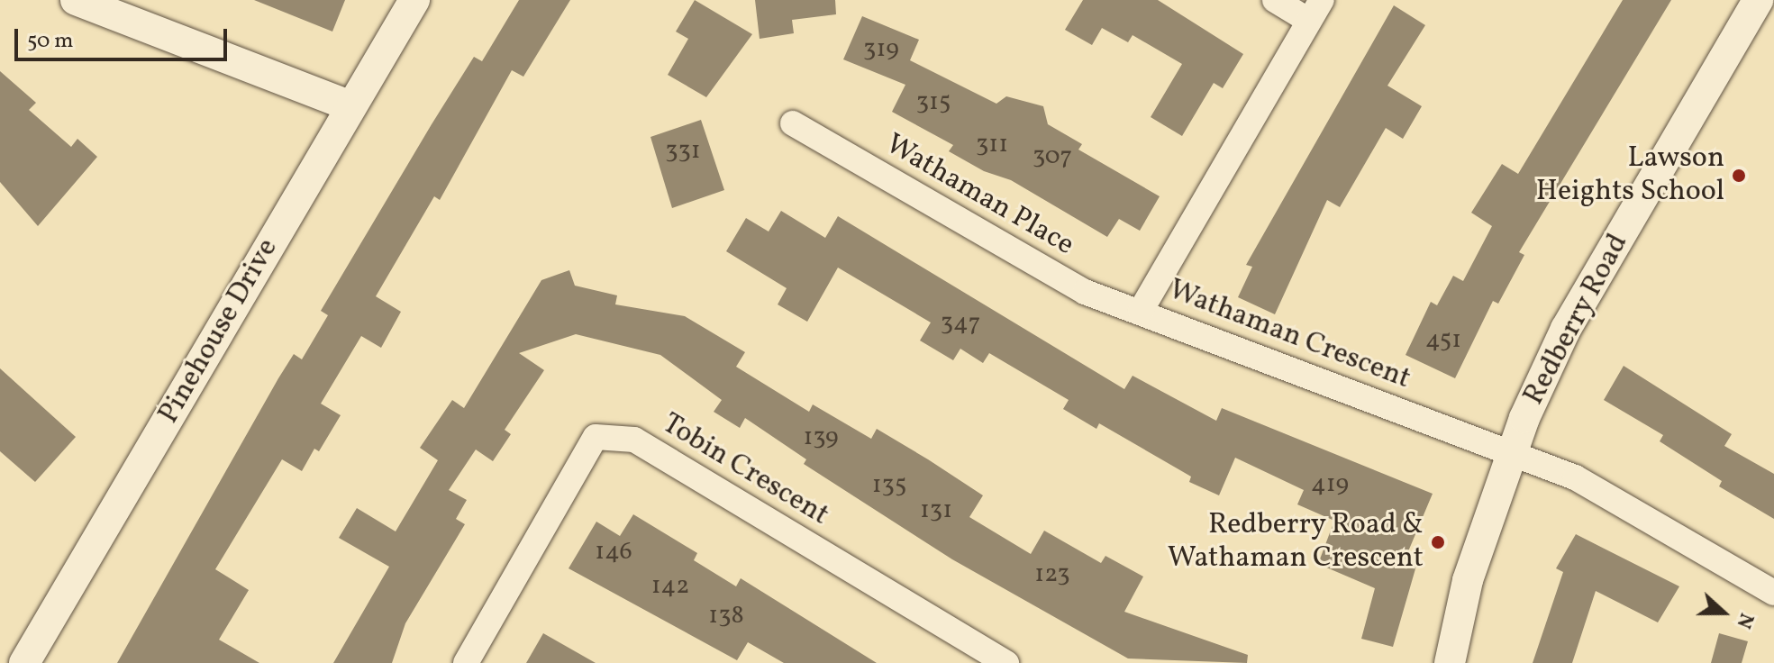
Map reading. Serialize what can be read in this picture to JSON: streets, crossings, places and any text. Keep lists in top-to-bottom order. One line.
{"streets":{"street":["Wathaman Place","Redberry Road","Pinehouse Drive","Wathaman Crescent","Tobin Crescent"]},"crossings":[["Wathaman Place","Wathaman Crescent"],["Redberry Road","Wathaman Crescent"]],"places":["Lawson Heights School","Redberry Road & Wathaman Crescent"],"house_numbers":["319","315","311","331","307","347","451","139","419","135","131","146","123","142","138"],"scale_bar":"50 m","north":"right"}
